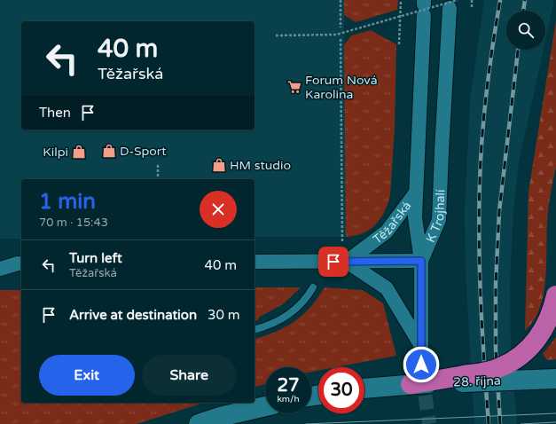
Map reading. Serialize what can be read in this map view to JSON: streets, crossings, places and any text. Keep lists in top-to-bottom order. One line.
{"streets":{"street":["K Trojhalí","Těžařská","28. října"]},"crossings":[["K Trojhalí","Těžařská"]],"places":{"supermarket":["Forum Nová Karolina"],"shop":["D-Sport","Kilpi","HM studio"]},"page":{"turn":["40 m","Těžařská"],"then":"Then","heading":["1 min","70 m · 15:43"],"list":[{"name":"Turn left","note":"Těžařská","value":"40 m"},{"name":"Arrive at destination","value":"30 m"}],"buttons":["Exit","Share"],"speed":"27 km/h","limit":"30"}}
